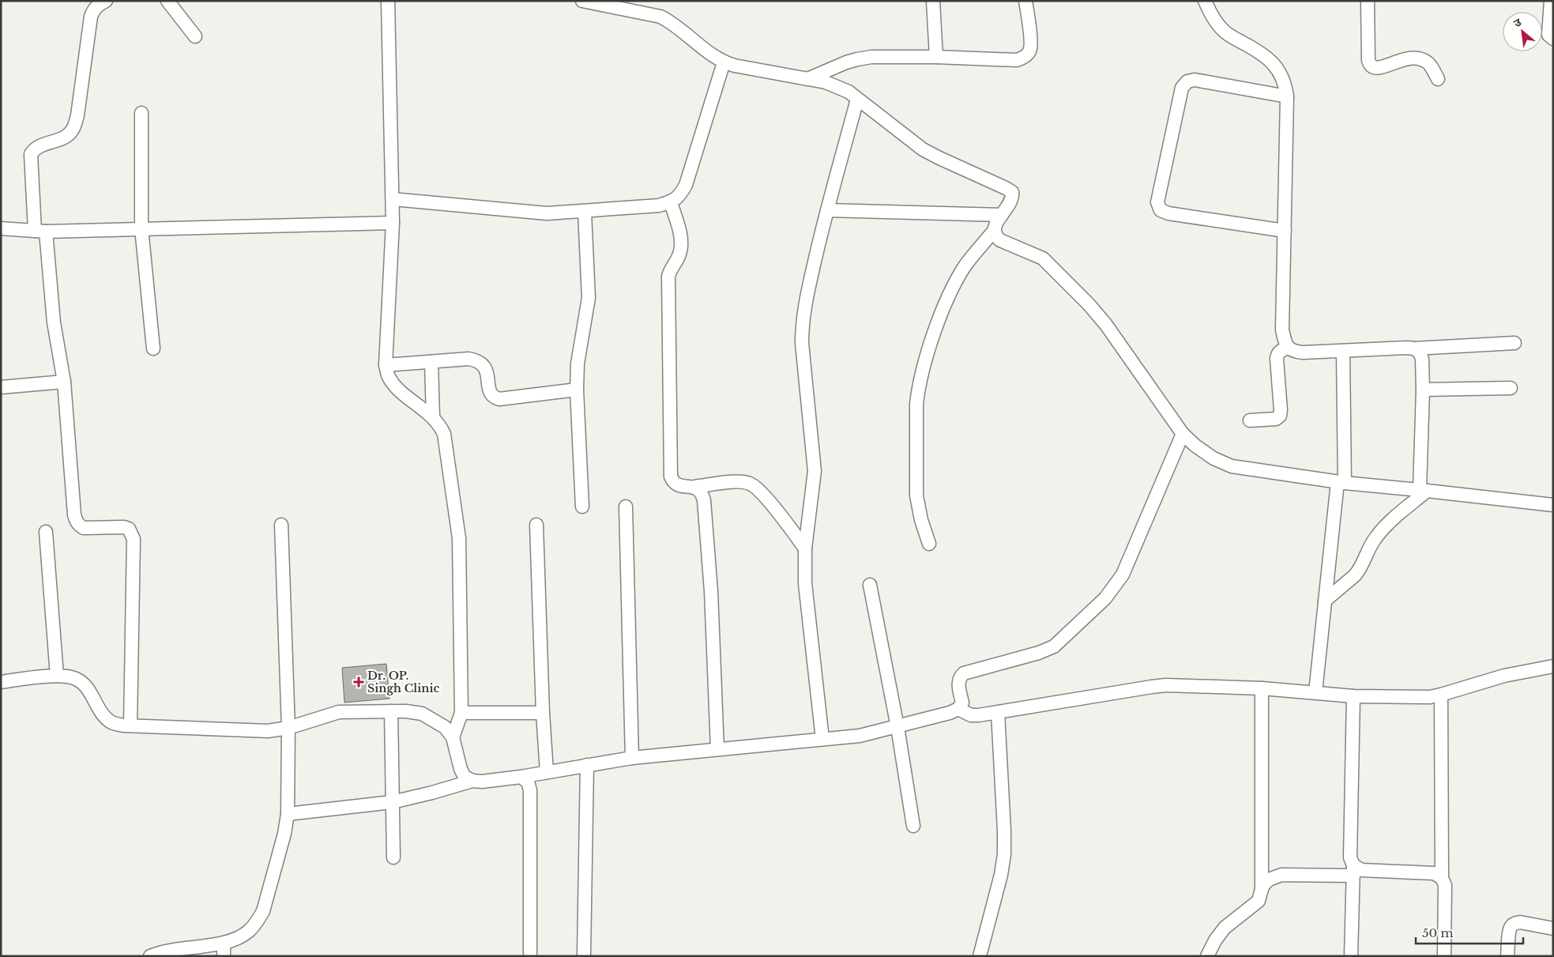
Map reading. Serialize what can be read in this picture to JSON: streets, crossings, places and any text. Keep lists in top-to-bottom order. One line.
{"places":{"health":["Dr. OP. Singh Clinic"]},"scale_bar":"50 m","north":"top left"}
